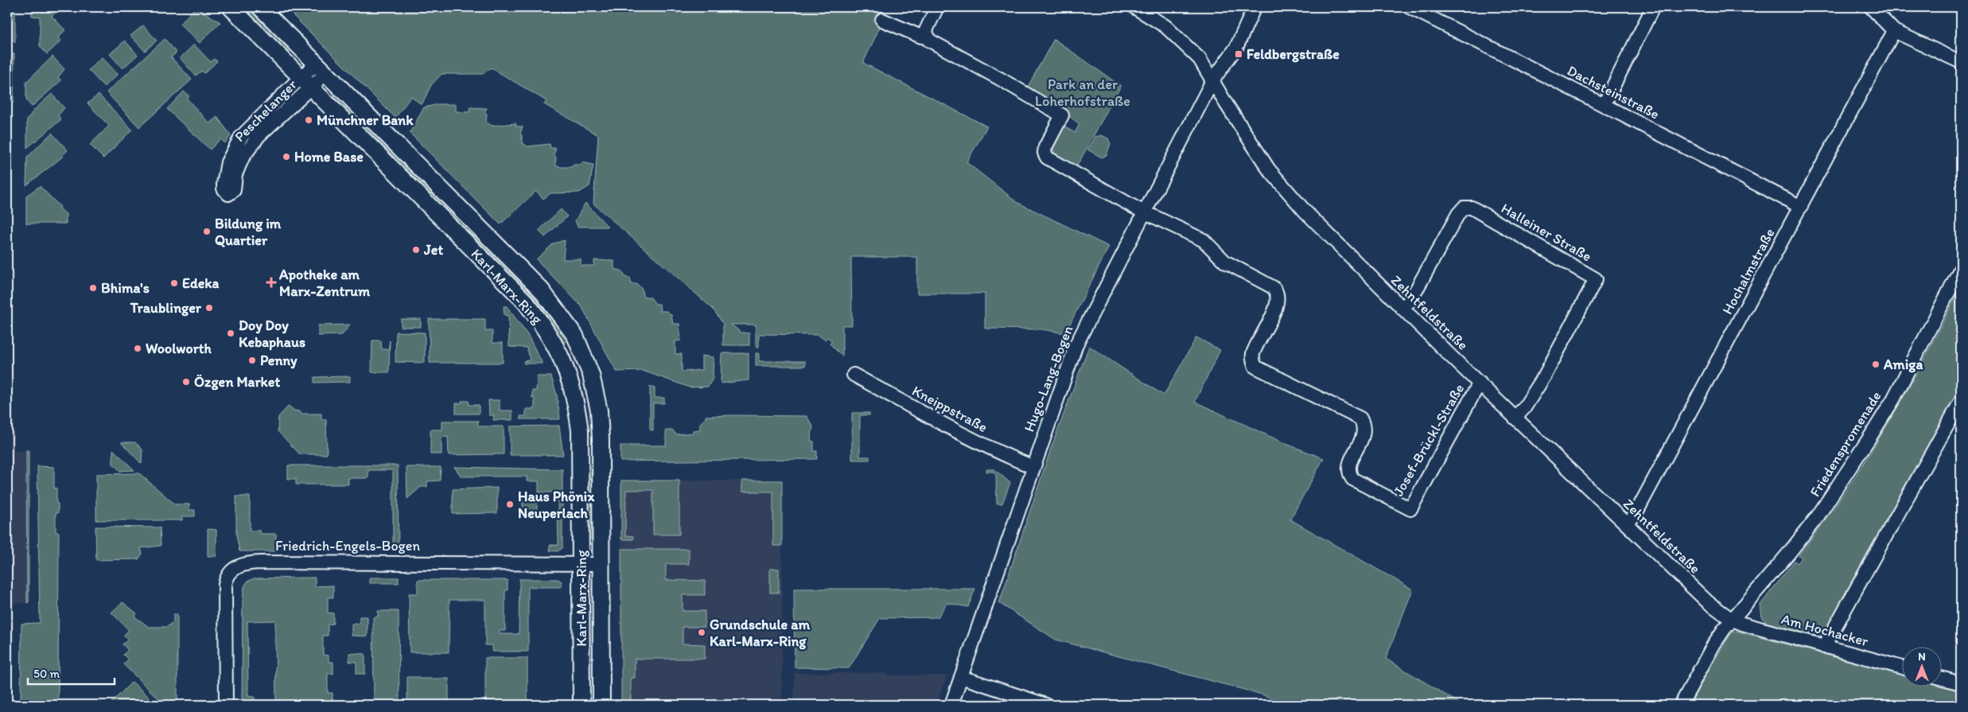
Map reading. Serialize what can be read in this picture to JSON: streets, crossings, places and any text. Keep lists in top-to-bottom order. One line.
{"streets":{"main road":["Karl-Marx-Ring"],"street":["Dachsteinstraße","Peschelanger","Halleiner Straße","Hochalmstraße","Zehntfeldstraße","Hugo-Lang-Bogen","Kneippstraße","Josef-Brückl-Straße","Friedenspromenade","Friedrich-Engels-Bogen","Am Hochacker"]},"crossings":[["Dachsteinstraße","Hochalmstraße"],["Peschelanger","Karl-Marx-Ring"],["Halleiner Straße","Zehntfeldstraße"],["Hochalmstraße","Zehntfeldstraße"],["Karl-Marx-Ring","Friedrich-Engels-Bogen"],["Zehntfeldstraße","Hugo-Lang-Bogen"],["Zehntfeldstraße","Josef-Brückl-Straße"],["Zehntfeldstraße","Friedenspromenade"],["Zehntfeldstraße","Am Hochacker"],["Hugo-Lang-Bogen","Kneippstraße"],["Hugo-Lang-Bogen","Josef-Brückl-Straße"],["Friedenspromenade","Am Hochacker"]],"parks":["Park an der Loherhofstraße"],"places":{"transit":["Feldbergstraße"],"other":["Münchner Bank","Home Base","Bildung im Quartier","Jet","Edeka","Bhima's","Traublinger","Doy Doy Kebaphaus","Woolworth","Penny","Amiga","Özgen Market","Haus Phönix Neuperlach","Grundschule am Karl-Marx-Ring"],"health":["Apotheke am Marx-Zentrum"]},"scale_bar":"50 m","north":"top"}
